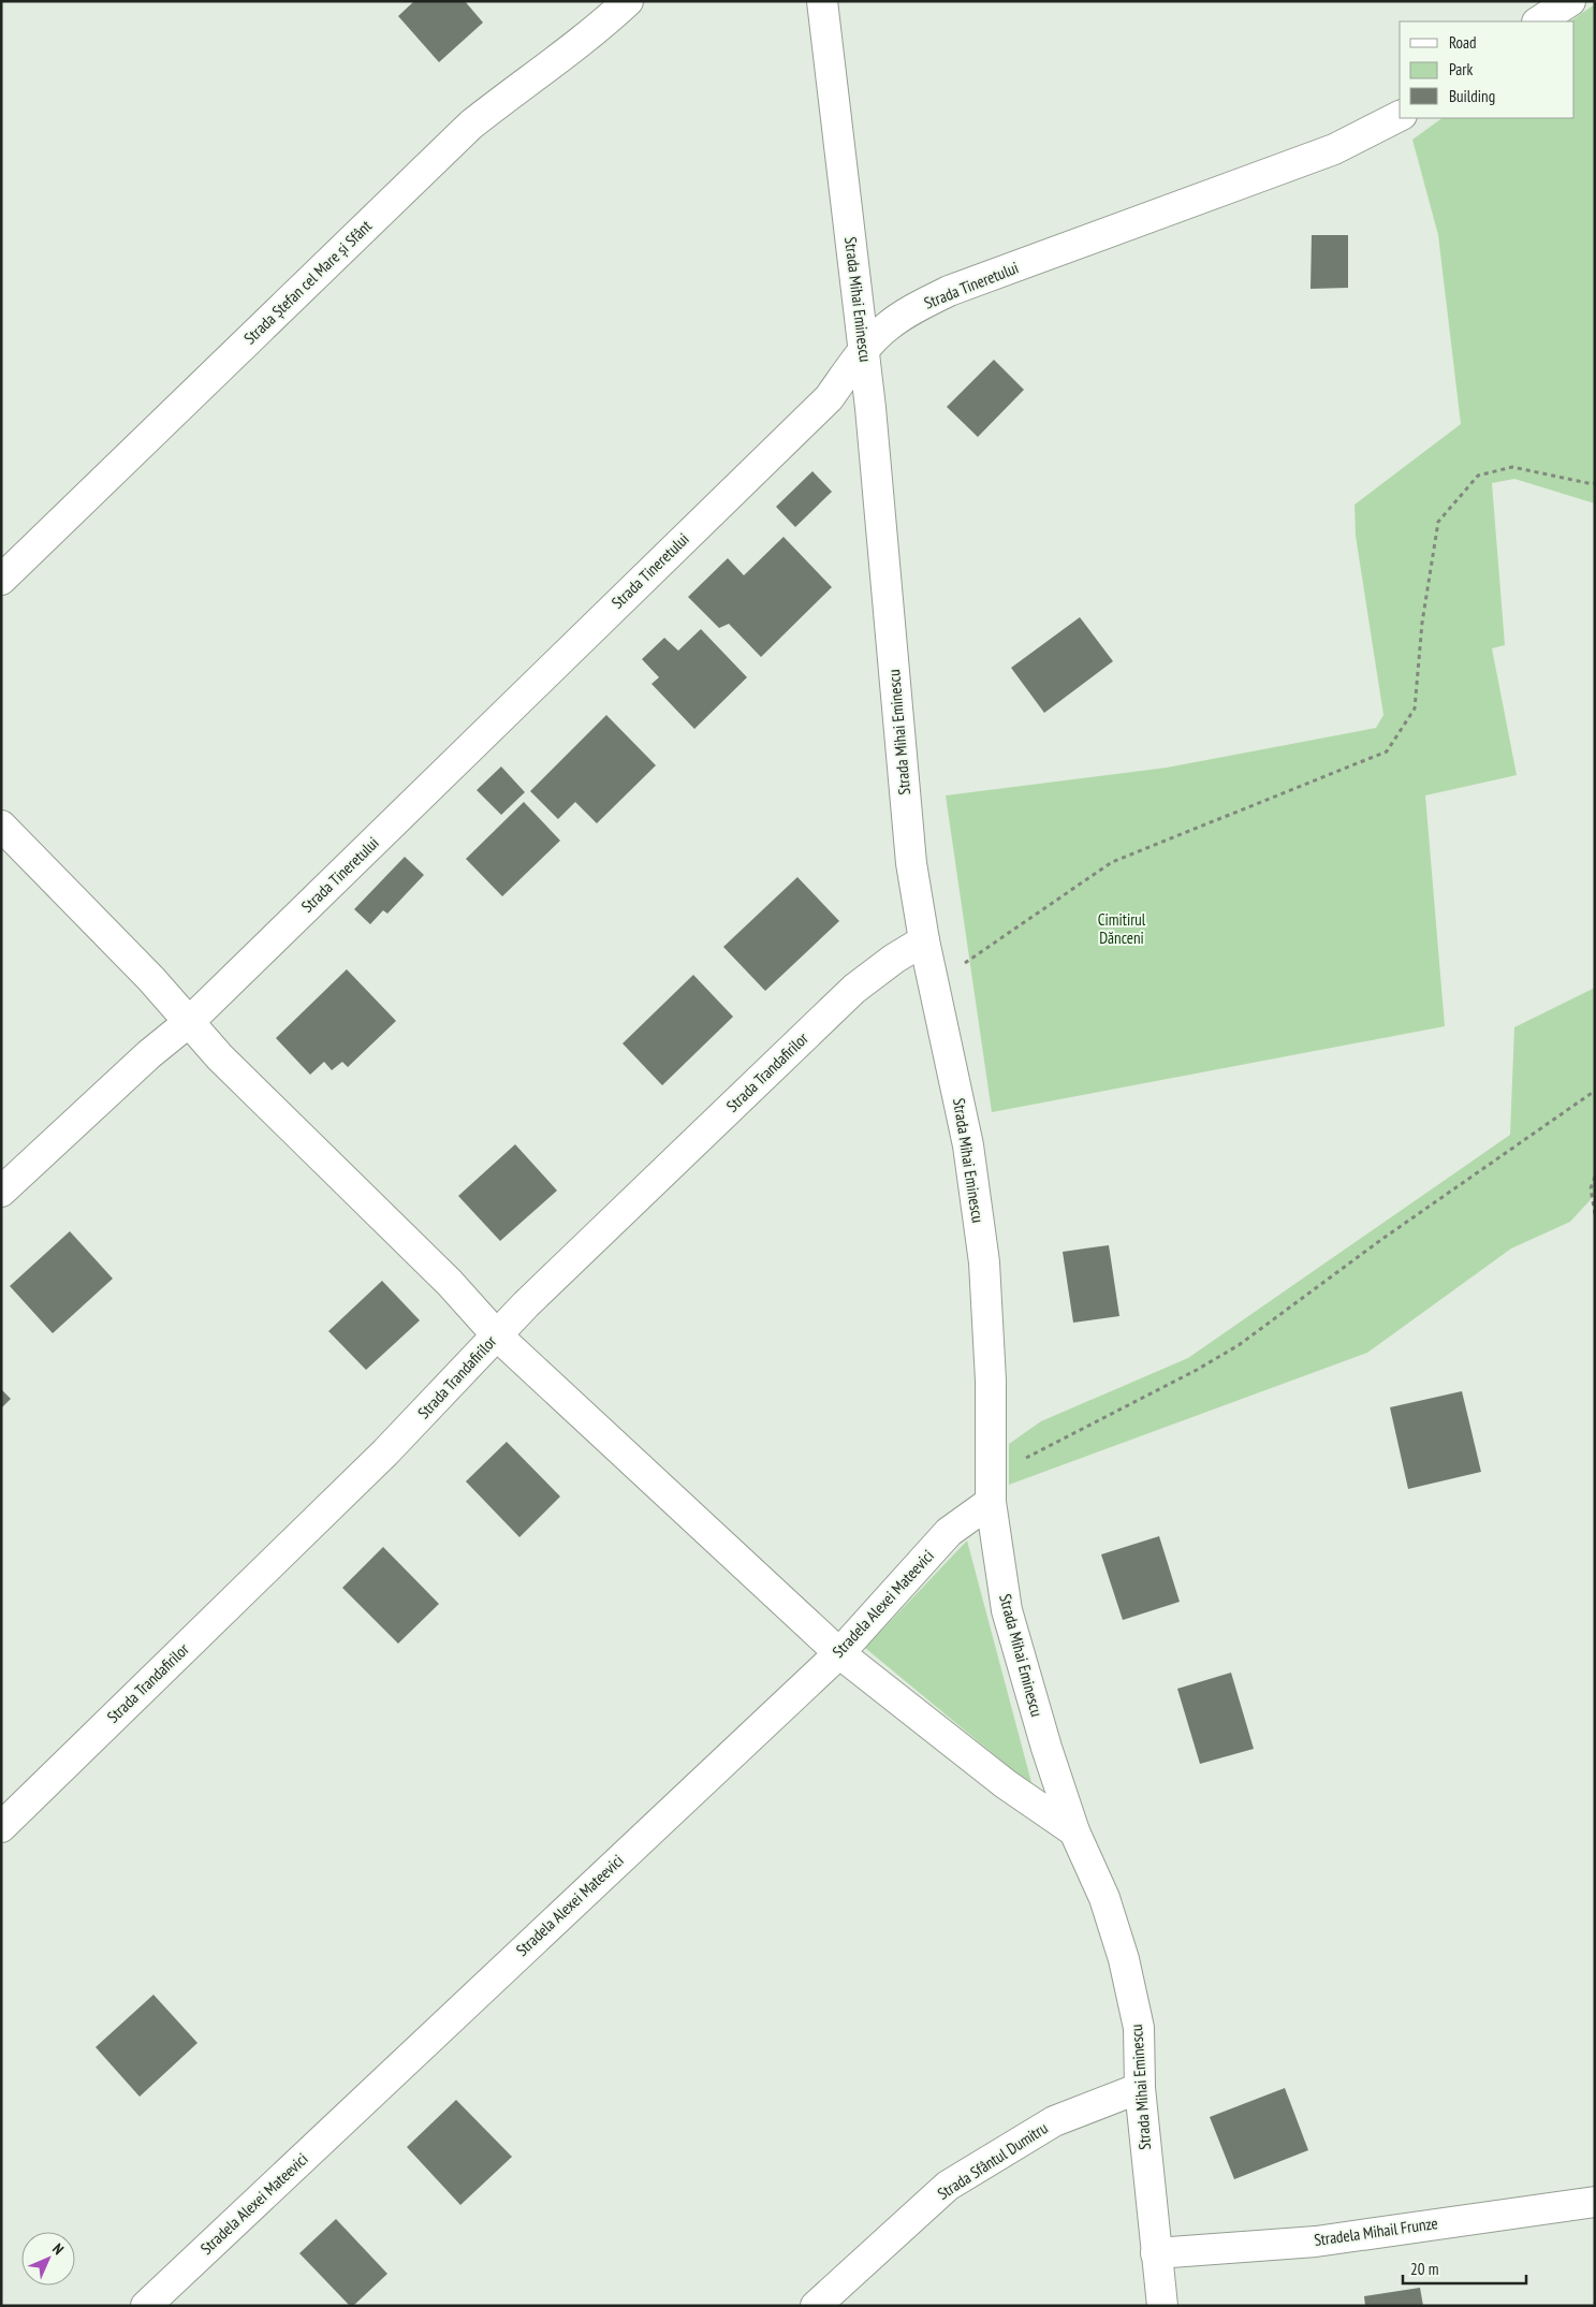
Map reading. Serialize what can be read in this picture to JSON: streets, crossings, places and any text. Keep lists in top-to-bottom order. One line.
{"streets":{"street":["Strada Ștefan cel Mare și Sfânt","Strada Tineretului","Strada Mihai Eminescu","Strada Trandafirilor","Stradela Alexei Mateevici","Strada Sfântul Dumitru","Stradela Mihail Frunze"]},"crossings":[["Strada Tineretului","Strada Mihai Eminescu"],["Strada Mihai Eminescu","Strada Trandafirilor"],["Strada Mihai Eminescu","Stradela Alexei Mateevici"],["Strada Mihai Eminescu","Strada Sfântul Dumitru"],["Strada Mihai Eminescu","Stradela Mihail Frunze"]],"parks":["Cimitirul Dănceni"],"legend":["Road","Park","Building"],"scale_bar":"20 m","north":"top right"}
